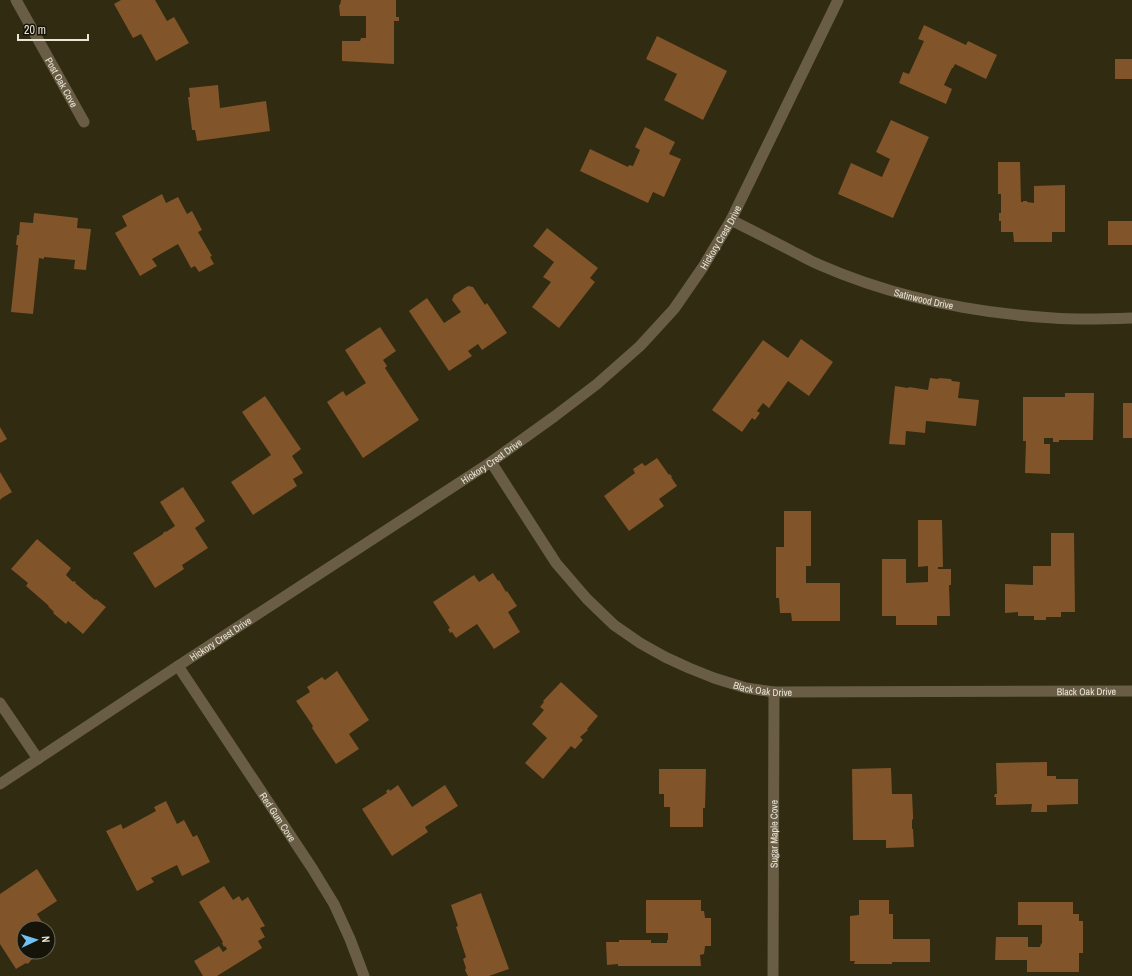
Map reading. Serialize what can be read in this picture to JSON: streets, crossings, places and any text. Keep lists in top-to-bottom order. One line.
{"streets":{"street":["Post Oak Cove","Hickory Crest Drive","Satinwood Drive","Black Oak Drive","Red Gum Cove","Sugar Maple Cove"]},"crossings":[["Hickory Crest Drive","Satinwood Drive"],["Hickory Crest Drive","Black Oak Drive"],["Hickory Crest Drive","Red Gum Cove"],["Black Oak Drive","Sugar Maple Cove"]],"scale_bar":"20 m","north":"right"}
